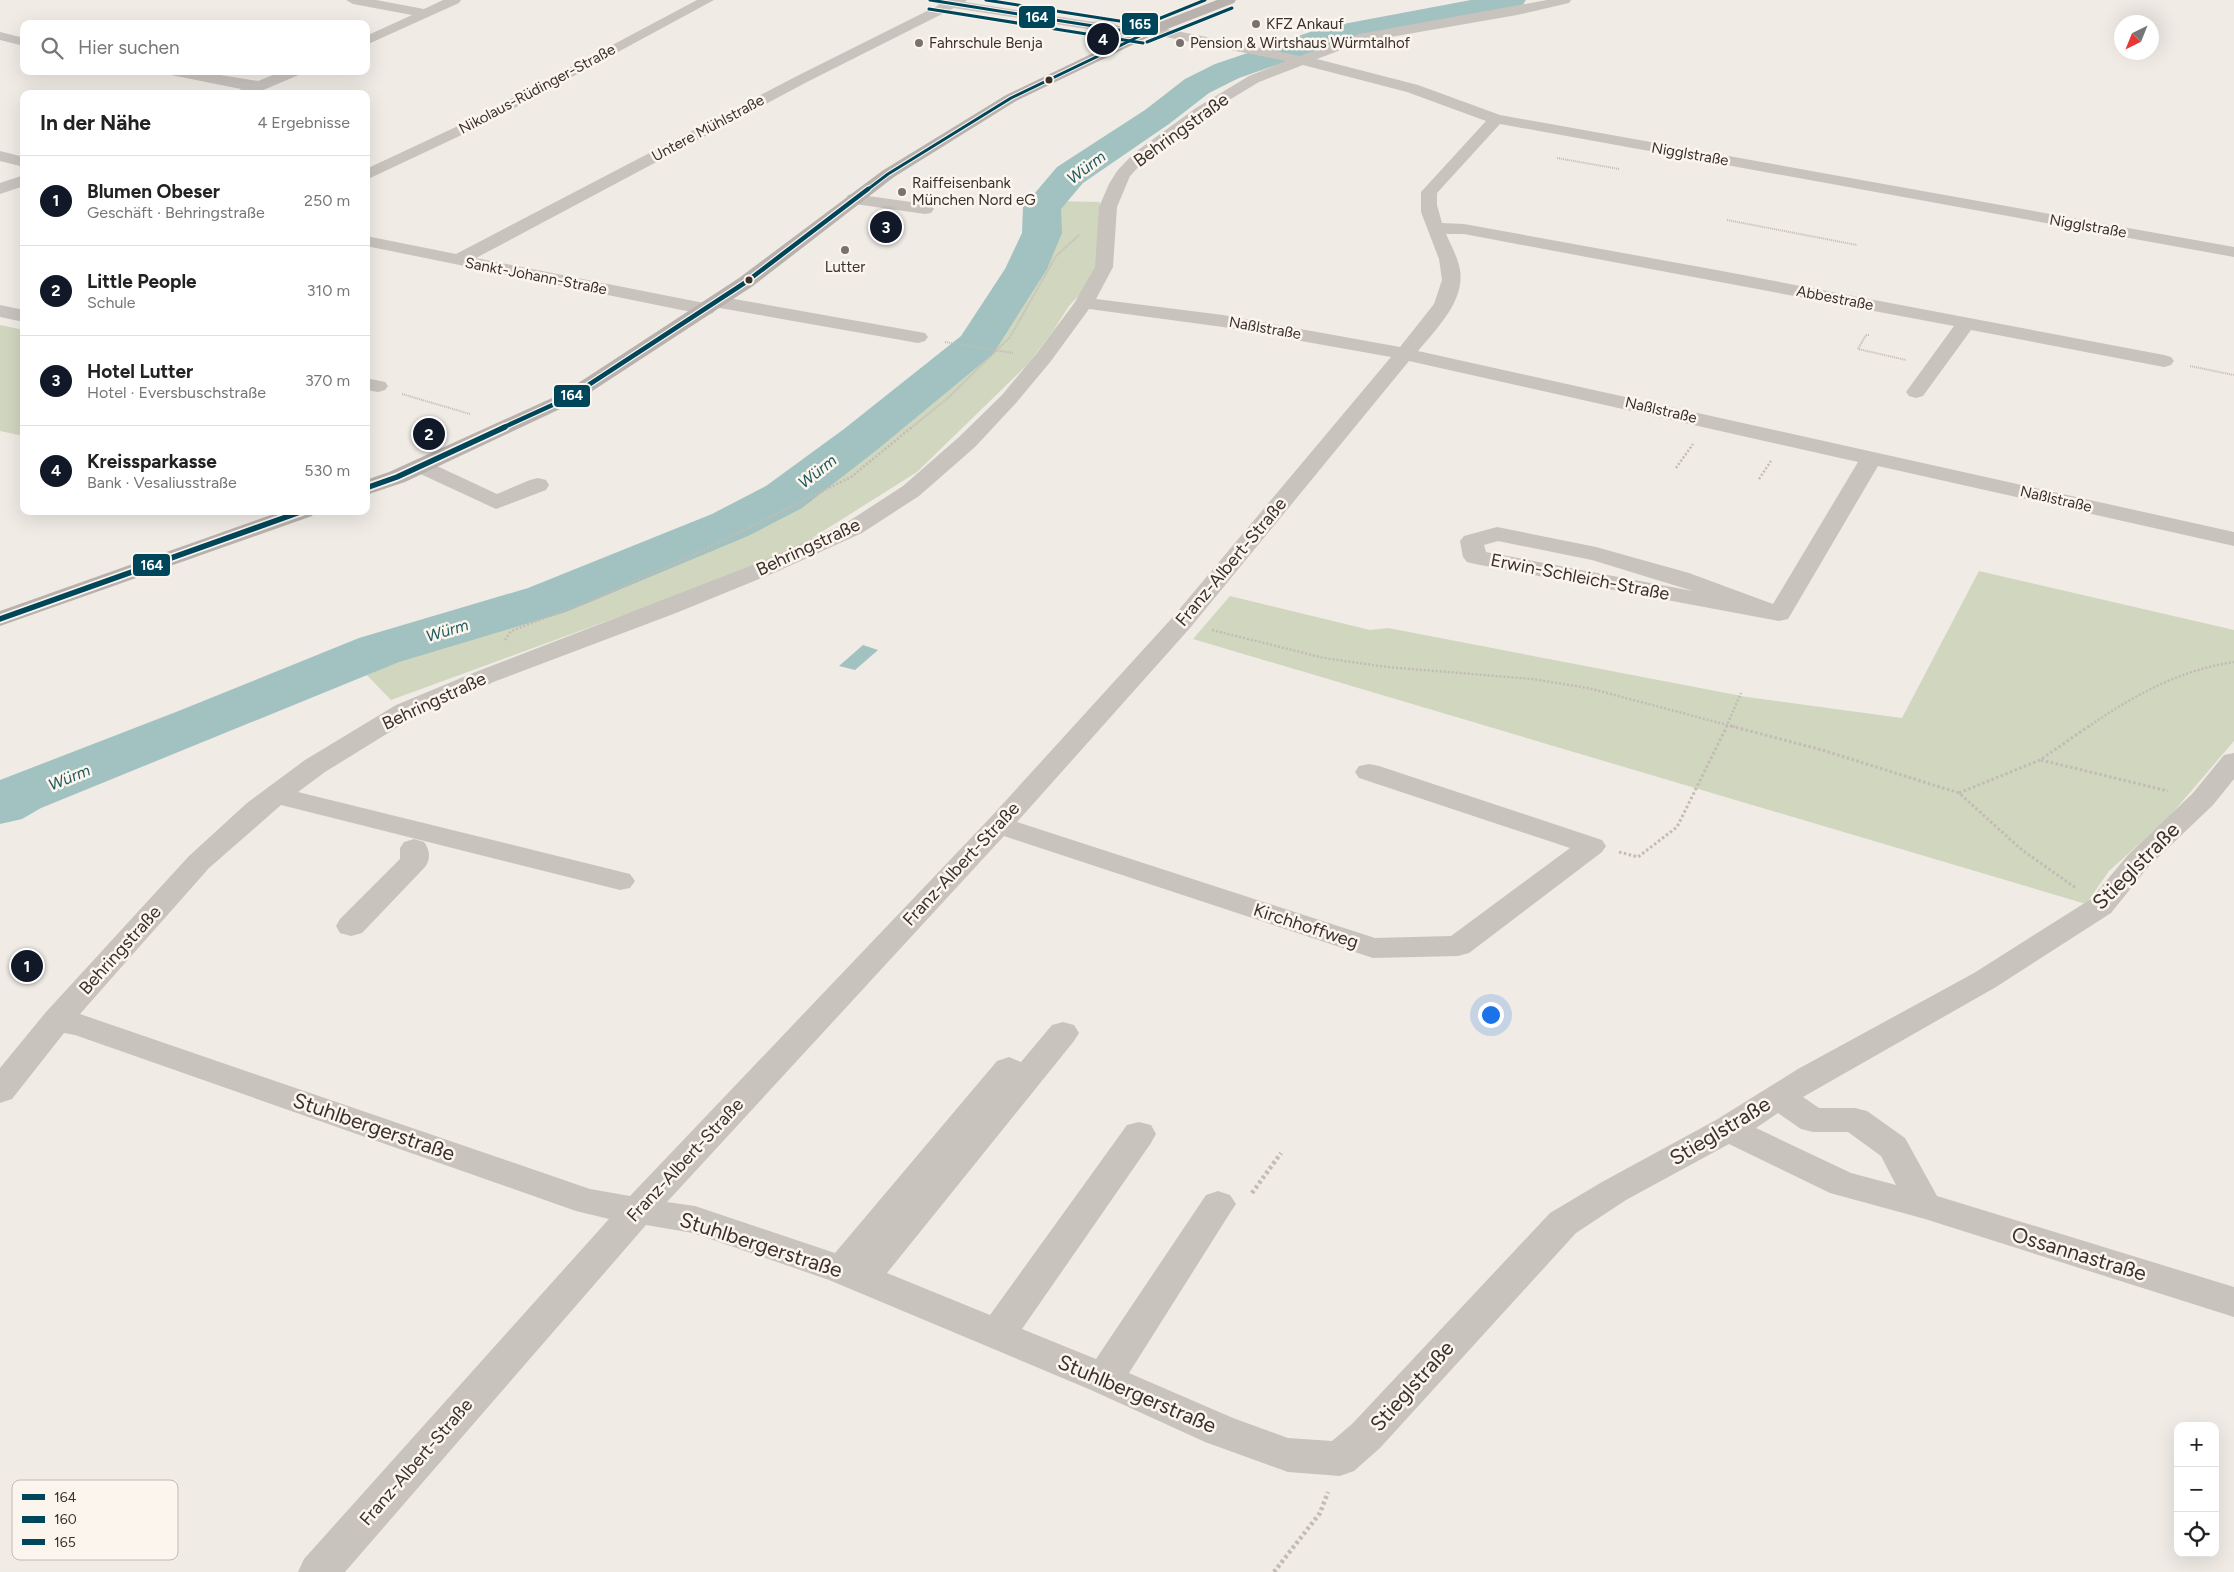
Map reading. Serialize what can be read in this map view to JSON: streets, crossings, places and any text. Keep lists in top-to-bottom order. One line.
{"streets":{"street":["Nikolaus-Rüdinger-Straße","Untere Mühlstraße","Behringstraße","Nigglstraße","Sankt-Johann-Straße","Abbestraße","Naßlstraße","Franz-Albert-Straße","Erwin-Schleich-Straße","Stieglstraße","Kirchhoffweg","Stuhlbergerstraße","Ossannastraße"]},"crossings":[["Untere Mühlstraße","Nigglstraße"],["Untere Mühlstraße","Sankt-Johann-Straße"],["Behringstraße","Nigglstraße"],["Behringstraße","Naßlstraße"],["Behringstraße","Stuhlbergerstraße"],["Nigglstraße","Franz-Albert-Straße"],["Abbestraße","Franz-Albert-Straße"],["Naßlstraße","Franz-Albert-Straße"],["Franz-Albert-Straße","Kirchhoffweg"],["Franz-Albert-Straße","Stuhlbergerstraße"],["Stieglstraße","Stuhlbergerstraße"],["Stieglstraße","Ossannastraße"]],"water":["Würm"],"places":["KFZ Ankauf","Fahrschule Benja","Pension & Wirtshaus Würmtalhof","Raiffeisenbank München Nord eG","Lutter"],"lines":["transit line 164","transit line 165","transit line 160"],"legend":["164","160","165"],"north":"bottom left","page":{"search":"Hier suchen","pins":["4","3","2","1"],"heading":["In der Nähe","4 Ergebnisse"],"list":[{"mark":"1","name":"Blumen Obeser","note":"Geschäft · Behringstraße","value":"250 m"},{"mark":"2","name":"Little People","note":"Schule","value":"310 m"},{"mark":"3","name":"Hotel Lutter","note":"Hotel · Eversbuschstraße","value":"370 m"},{"mark":"4","name":"Kreissparkasse","note":"Bank · Vesaliusstraße","value":"530 m"}],"map_buttons":["+","−"]}}
